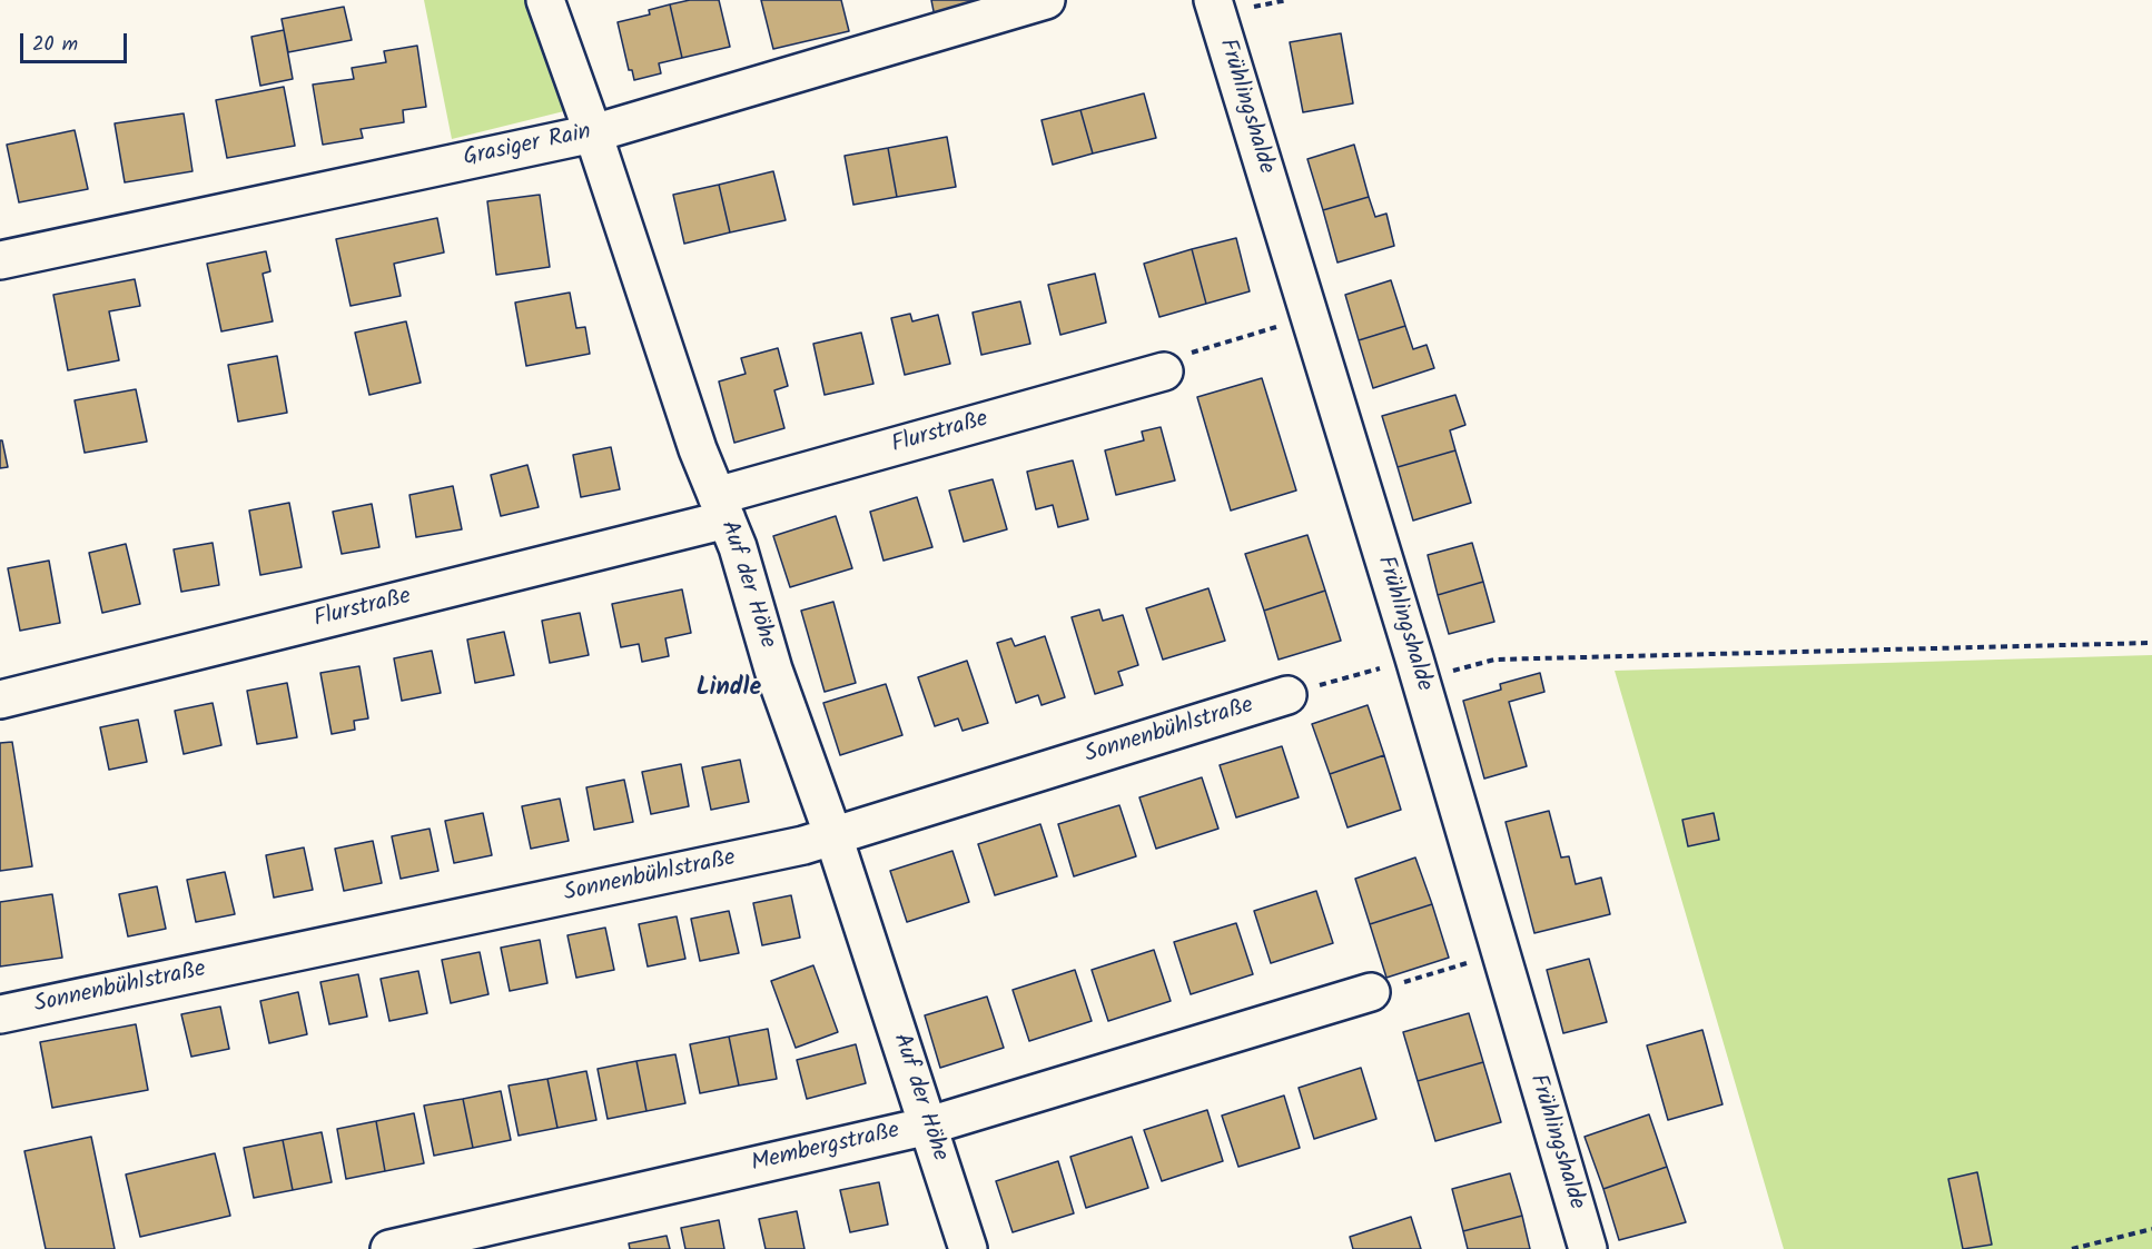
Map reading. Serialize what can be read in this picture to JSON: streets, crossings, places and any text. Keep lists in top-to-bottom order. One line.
{"streets":{"street":["Frühlingshalde","Grasiger Rain","Flurstraße","Auf der Höhe","Sonnenbühlstraße","Membergstraße"]},"crossings":[["Grasiger Rain","Auf der Höhe"],["Flurstraße","Auf der Höhe"],["Auf der Höhe","Sonnenbühlstraße"],["Auf der Höhe","Membergstraße"]],"districts":["Lindle"],"scale_bar":"20 m"}
